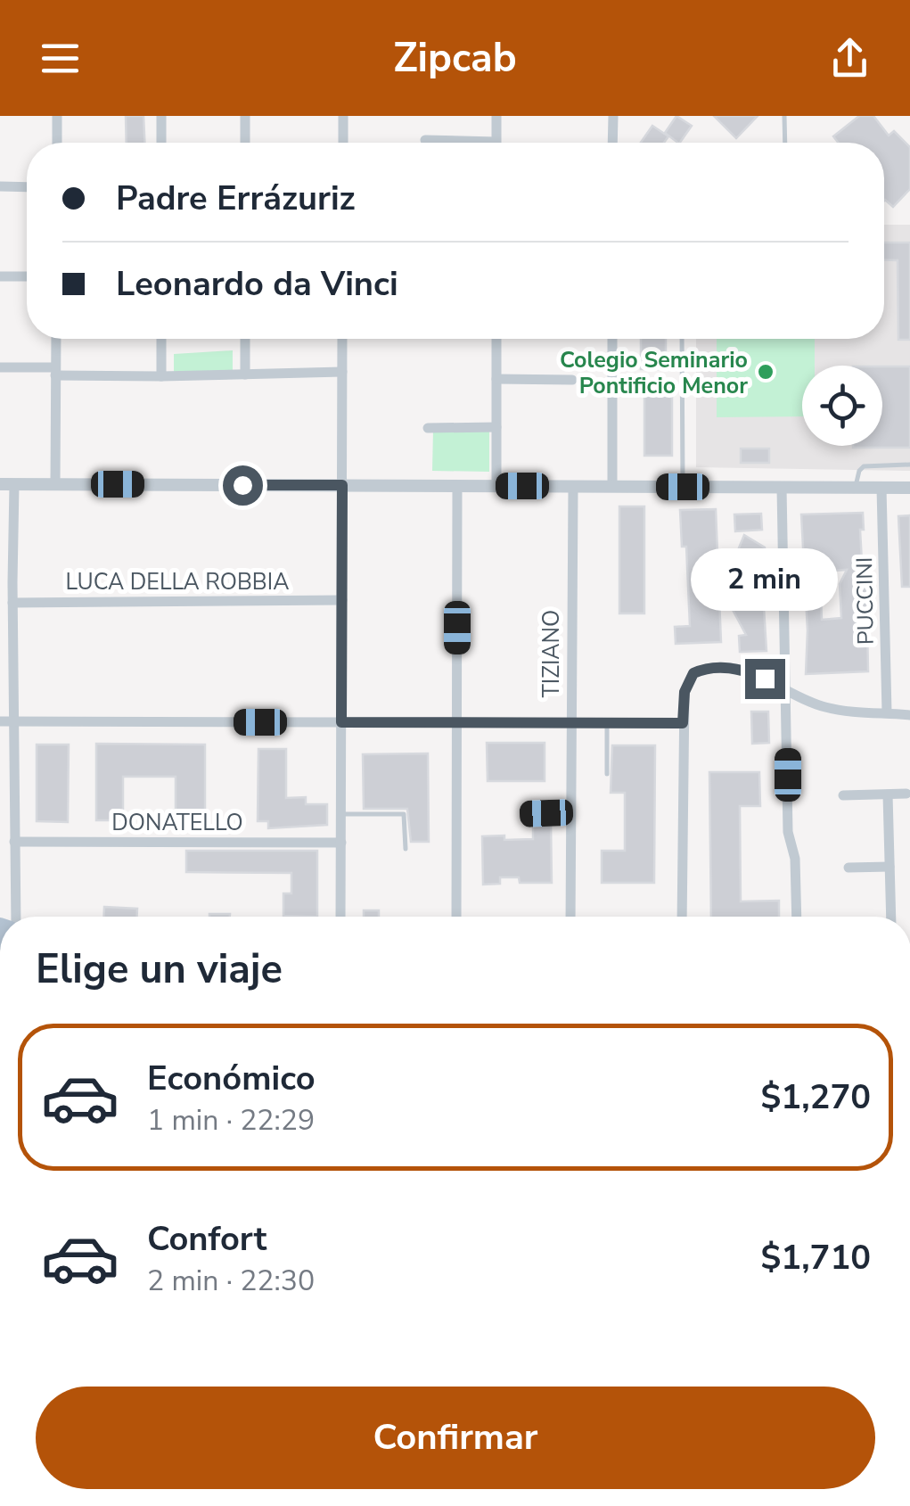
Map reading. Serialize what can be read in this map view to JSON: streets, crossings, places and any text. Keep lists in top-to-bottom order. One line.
{"streets":{"street":["LUCA DELLA ROBBIA","PUCCINI","TIZIANO","DONATELLO"]},"places":["Colegio Seminario Pontificio Menor"],"page":{"header":"Zipcab","banner":["Padre Errázuriz","Leonardo da Vinci"],"bubble":"2 min","heading":"Elige un viaje","list":[{"name":"Económico","note":"1 min · 22:29","value":"$1,270"},{"name":"Confort","note":"2 min · 22:30","value":"$1,710"}],"buttons":"Confirmar"}}
